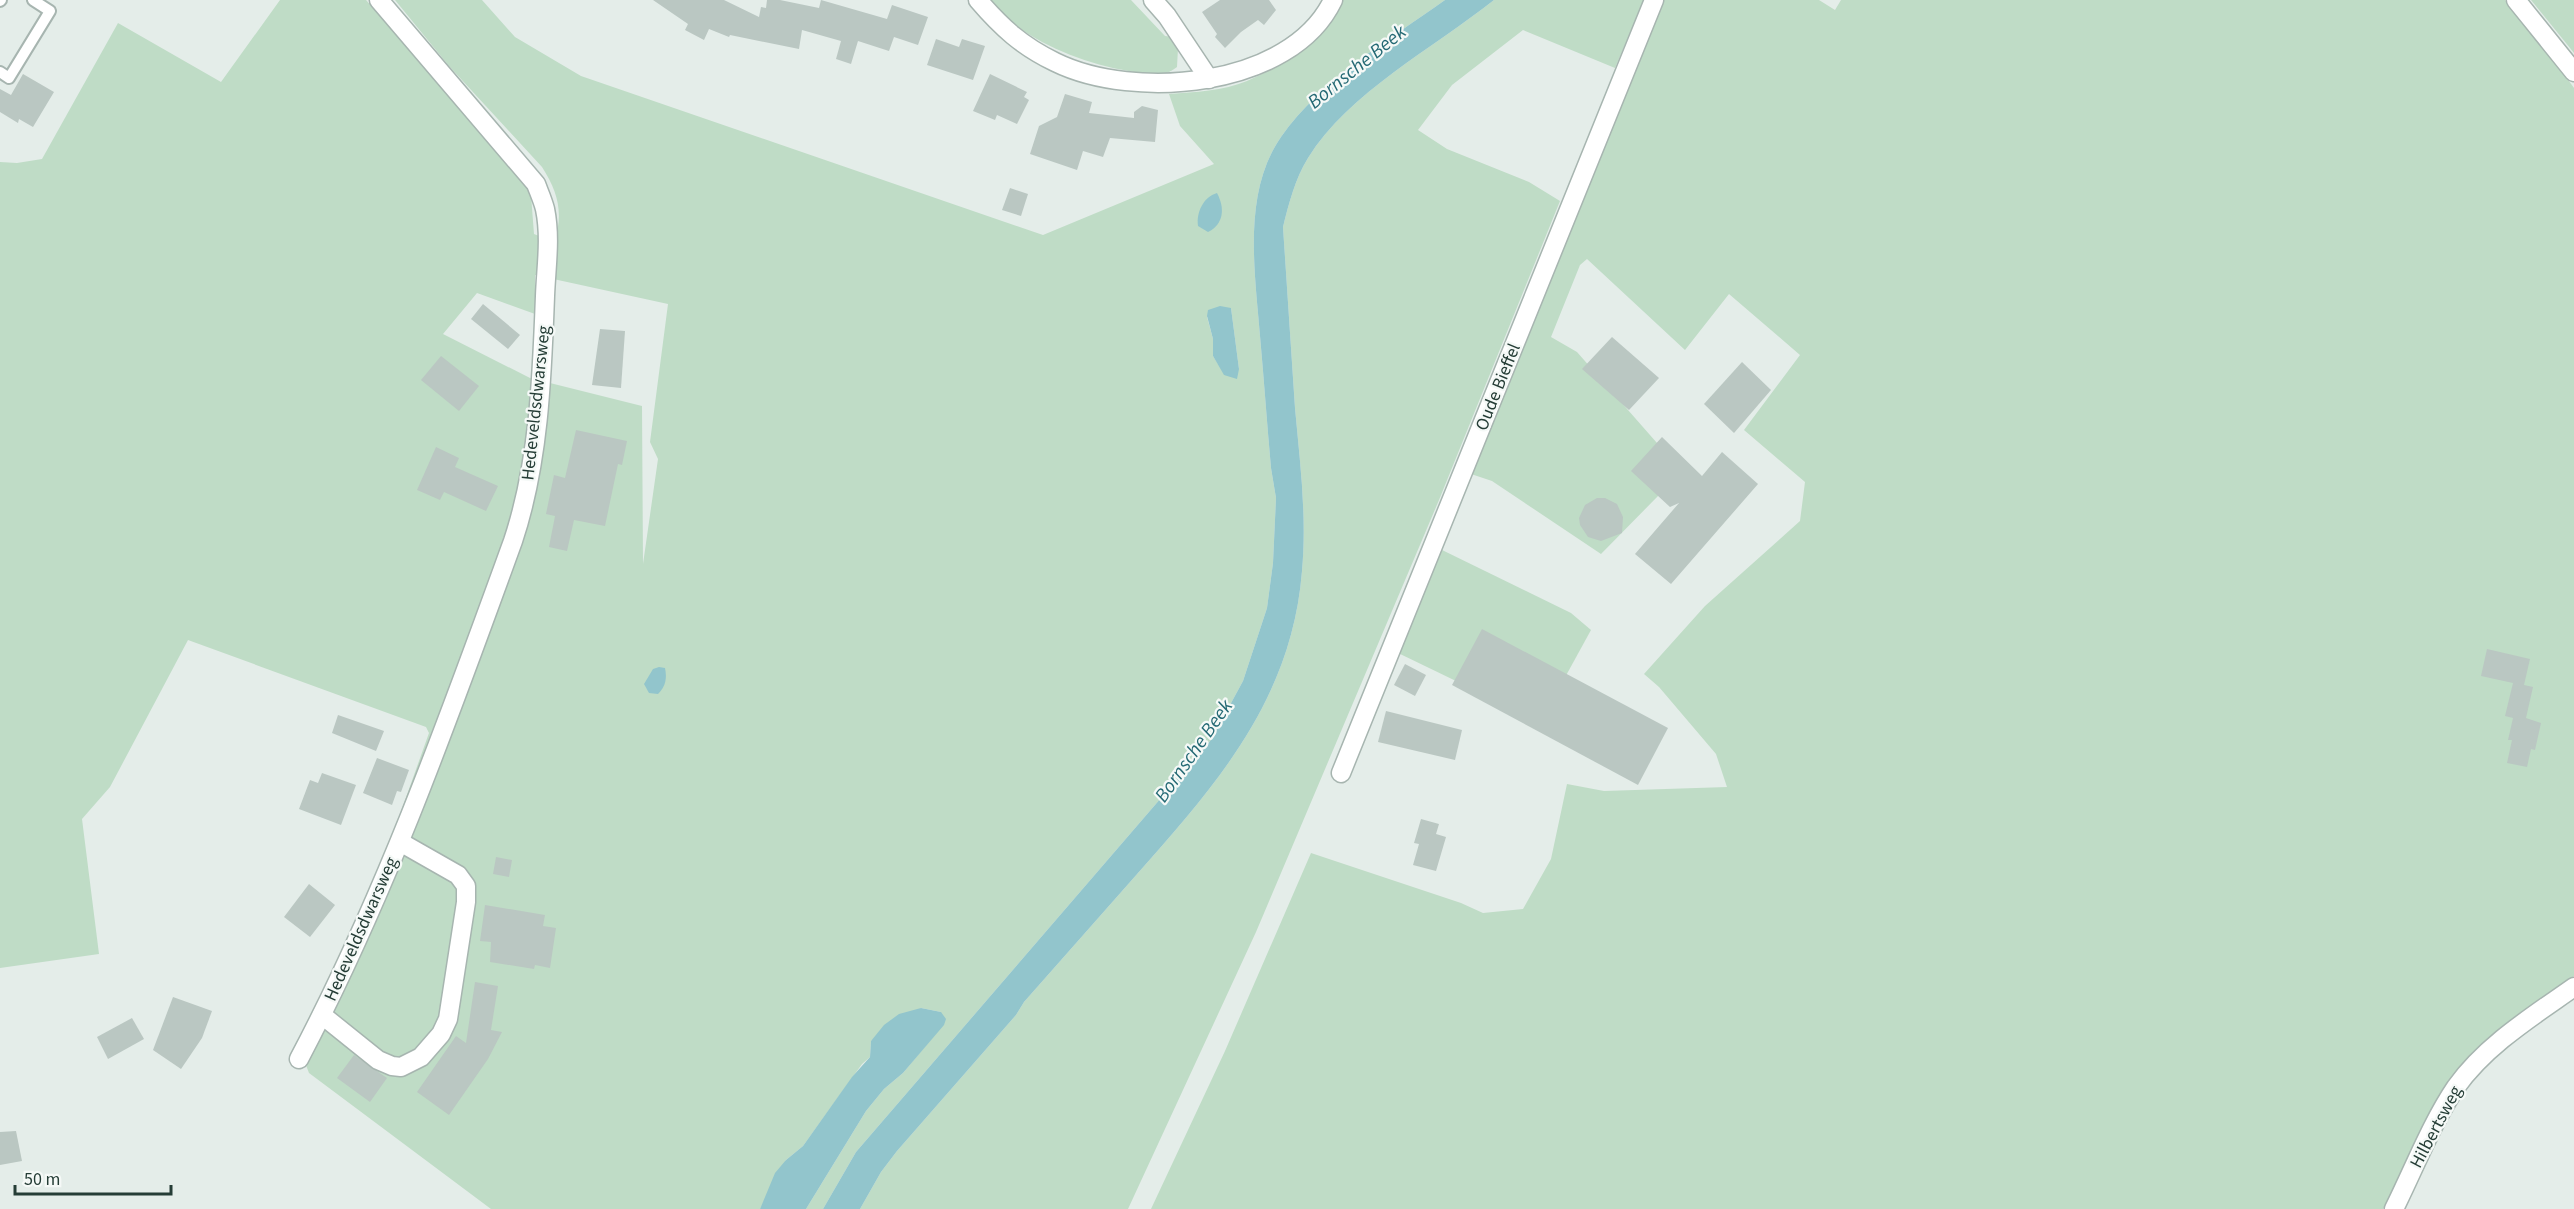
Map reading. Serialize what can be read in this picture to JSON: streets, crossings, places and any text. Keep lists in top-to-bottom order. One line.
{"streets":{"street":["Oude Bieffel","Hedeveldsdwarsweg","Hilbertsweg"]},"water":["Bornsche Beek"],"scale_bar":"50 m"}
